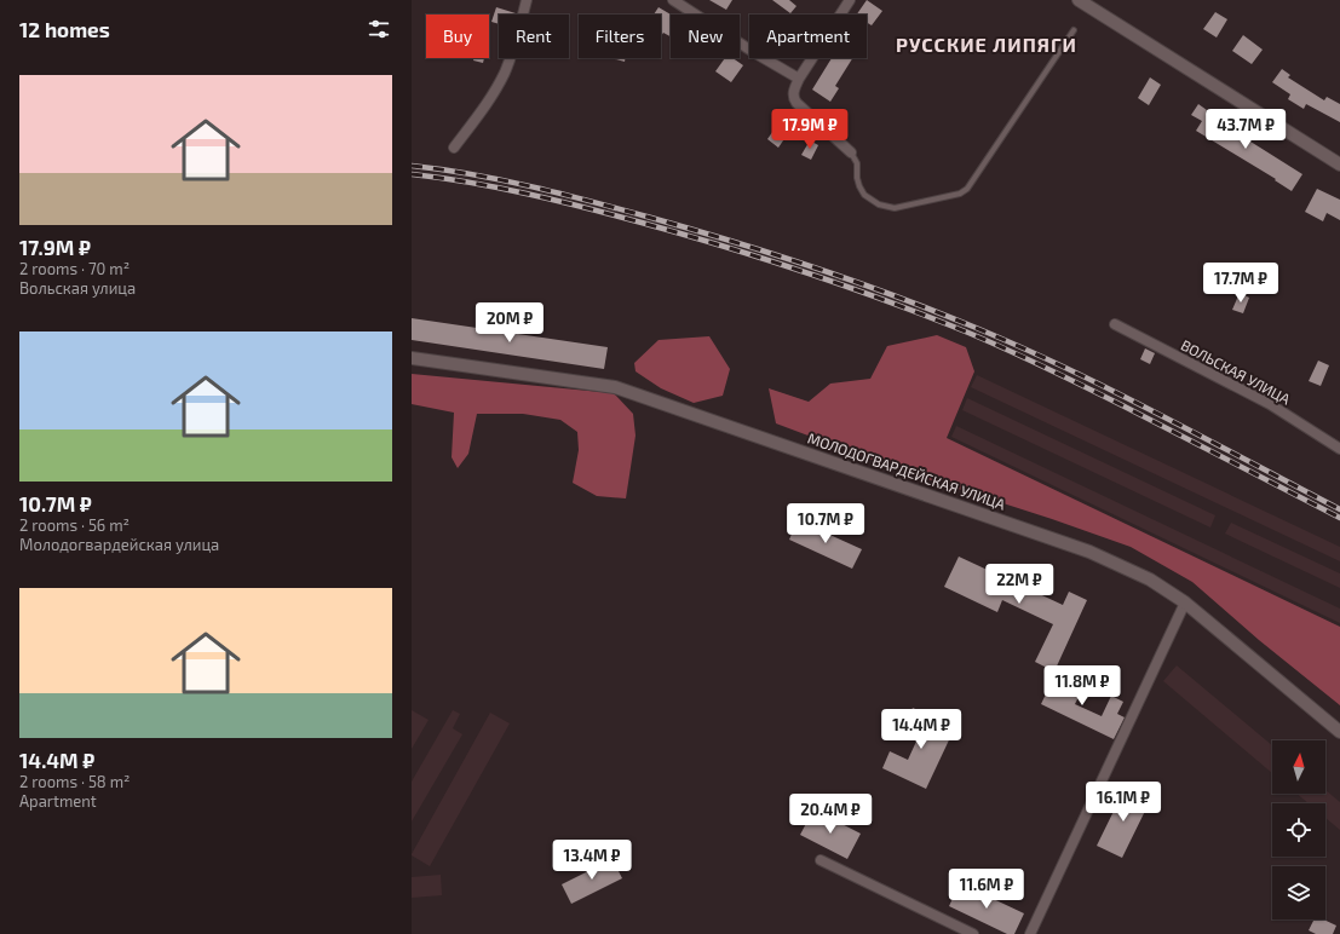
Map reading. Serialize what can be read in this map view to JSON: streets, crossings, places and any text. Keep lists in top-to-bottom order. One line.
{"streets":{"street":["ВОЛЬСКАЯ УЛИЦА","МОЛОДОГВАРДЕЙСКАЯ УЛИЦА"]},"districts":["РУССКИЕ ЛИПЯГИ"],"north":"top","page":{"heading":"12 homes","chip":["Buy","Rent","Filters","New","Apartment"],"list":[{"name":"17.9M ₽","note":"2 rooms · 70 m² · Вольская улица"},{"name":"10.7M ₽","note":"2 rooms · 56 m² · Молодогвардейская улица"},{"name":"14.4M ₽","note":"2 rooms · 58 m² · Apartment"}],"price":["17.9M ₽","43.7M ₽","17.7M ₽","20M ₽","10.7M ₽","22M ₽","11.8M ₽","14.4M ₽","16.1M ₽","20.4M ₽","13.4M ₽","11.6M ₽"]}}
